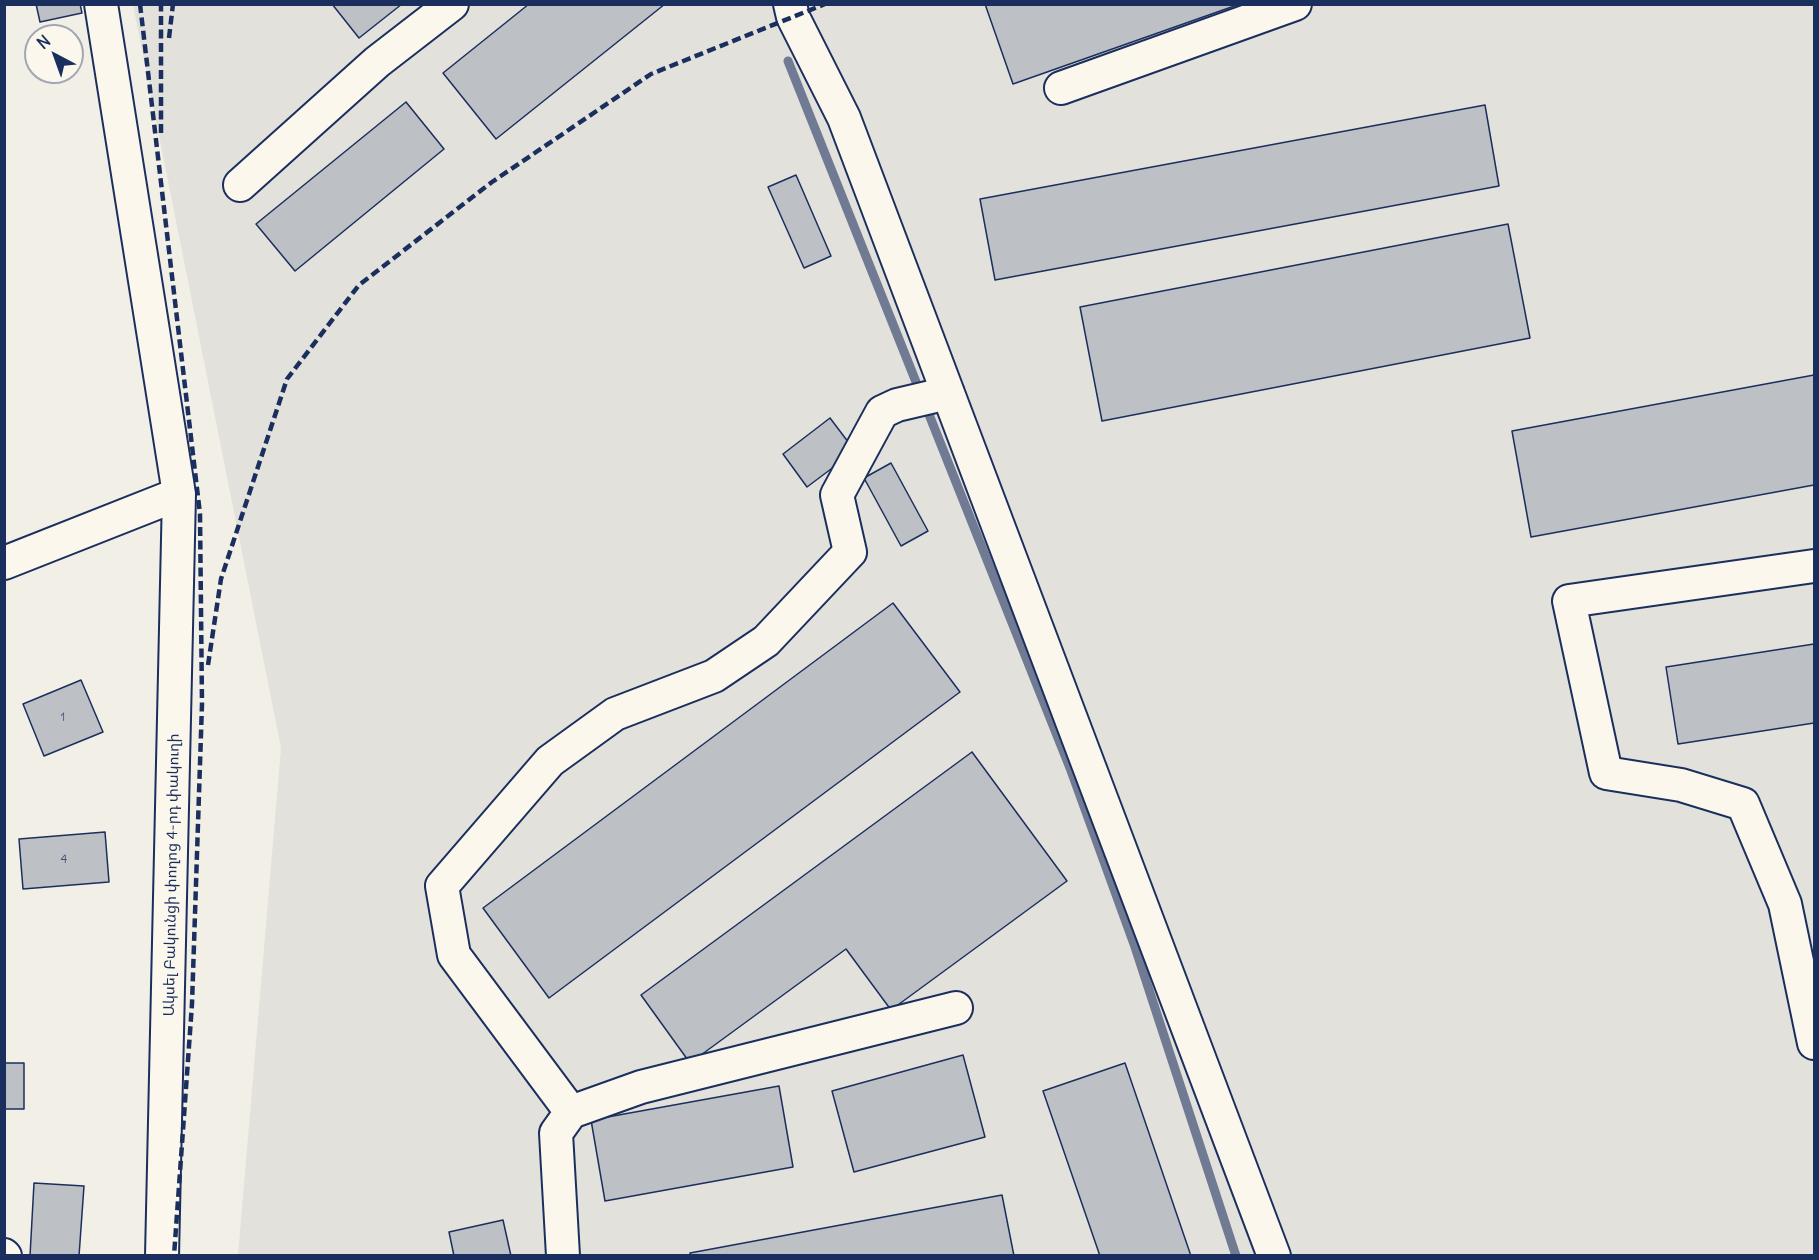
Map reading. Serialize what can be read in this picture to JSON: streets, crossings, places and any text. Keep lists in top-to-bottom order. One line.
{"streets":{"street":["Ակսել Բակունցի փողոց 4-րդ փակուղի"]},"house_numbers":["1","4"],"north":"top left"}
